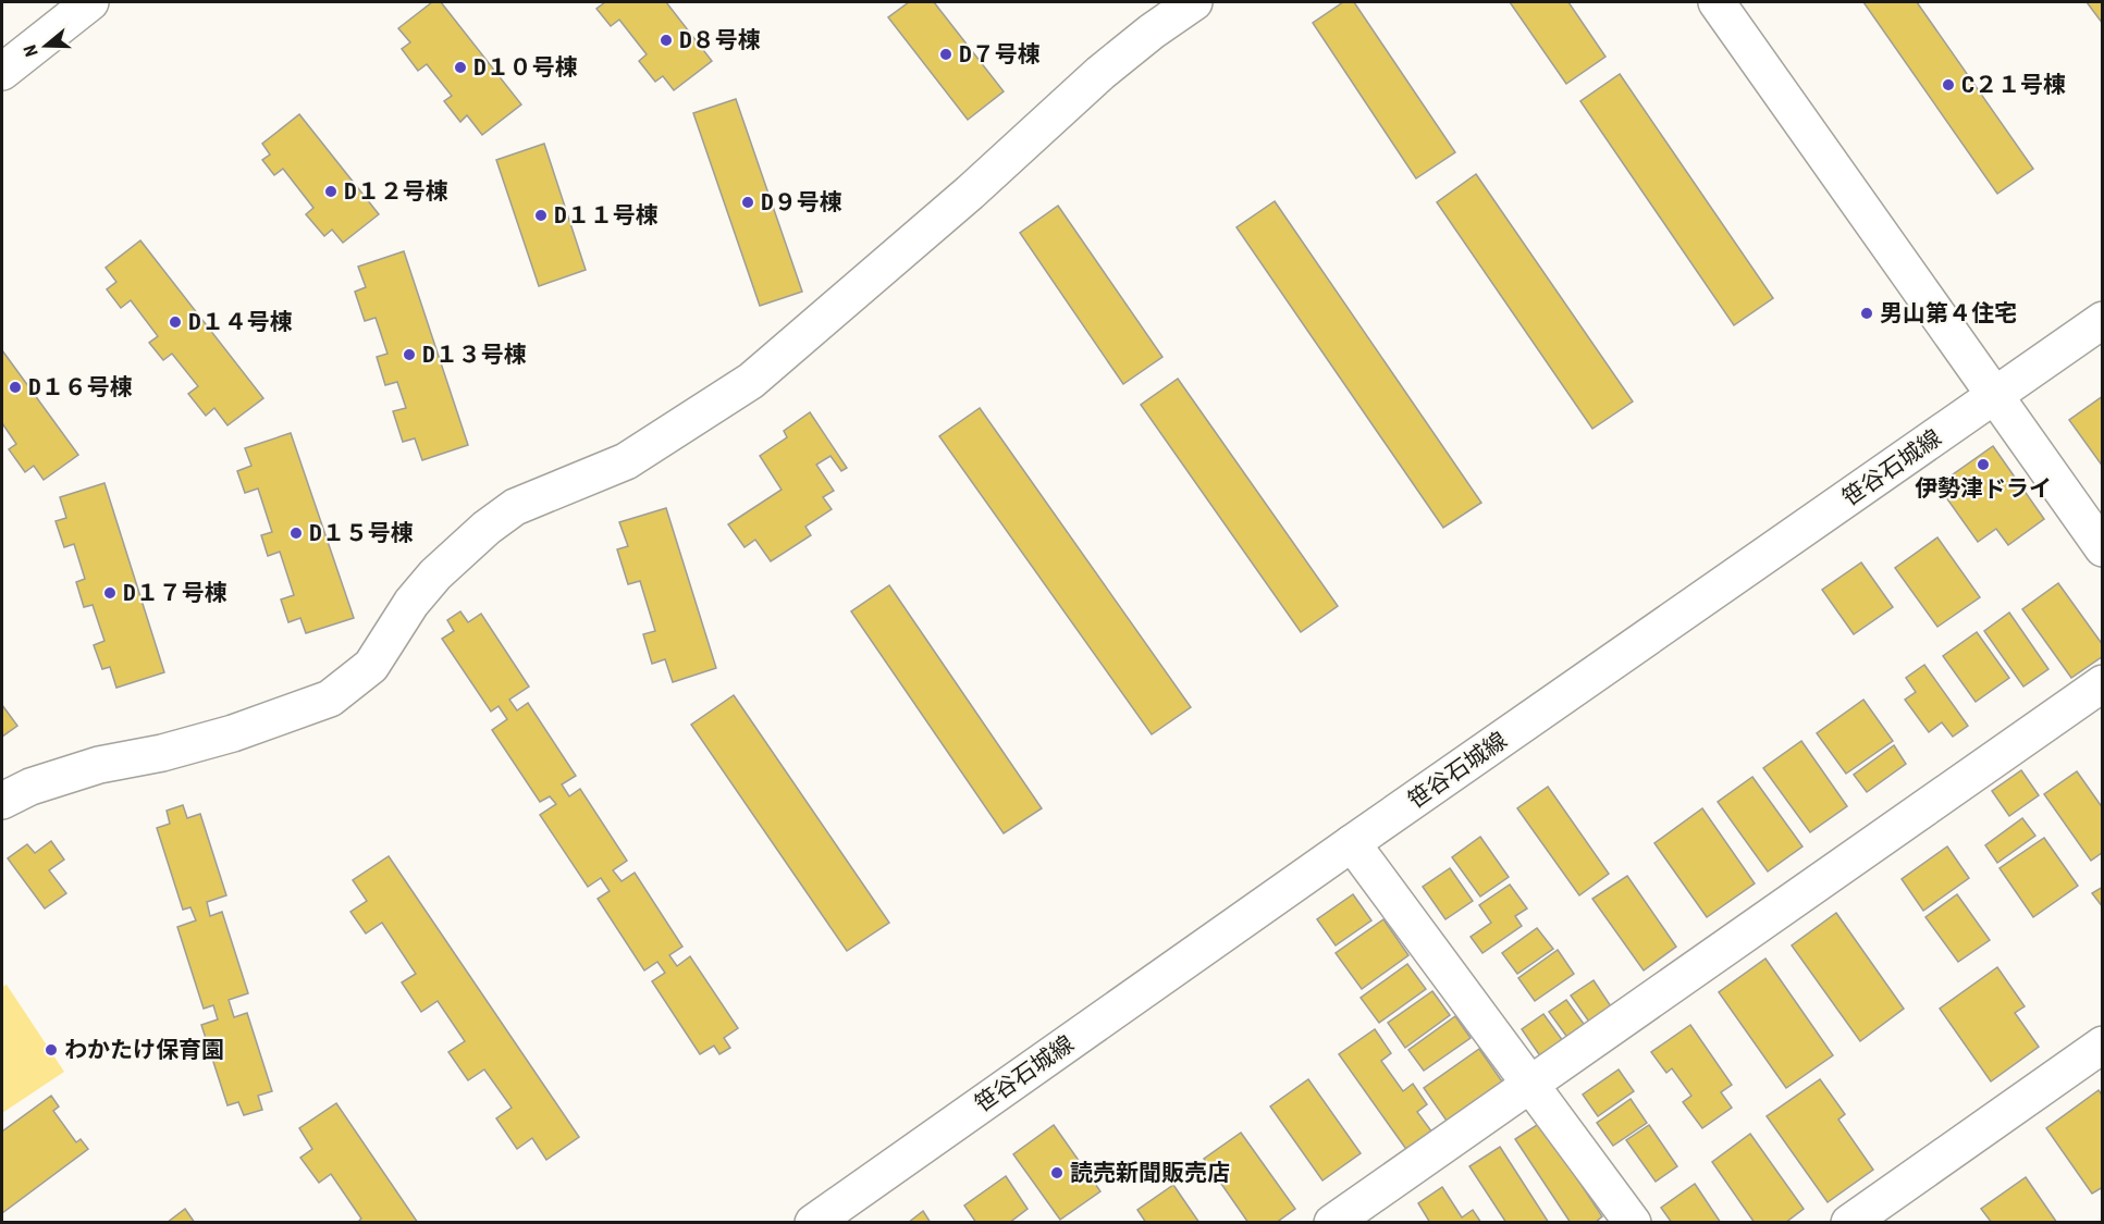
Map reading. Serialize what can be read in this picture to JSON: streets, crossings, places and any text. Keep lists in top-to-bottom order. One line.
{"streets":{"street":["笹谷石城線"]},"places":["D８号棟","D７号棟","D１０号棟","C２１号棟","D１２号棟","D９号棟","D１１号棟","男山第４住宅","D１４号棟","D１３号棟","D１６号棟","伊勢津ドライ","D１５号棟","D１７号棟","わかたけ保育園","読売新聞販売店"],"north":"left"}
